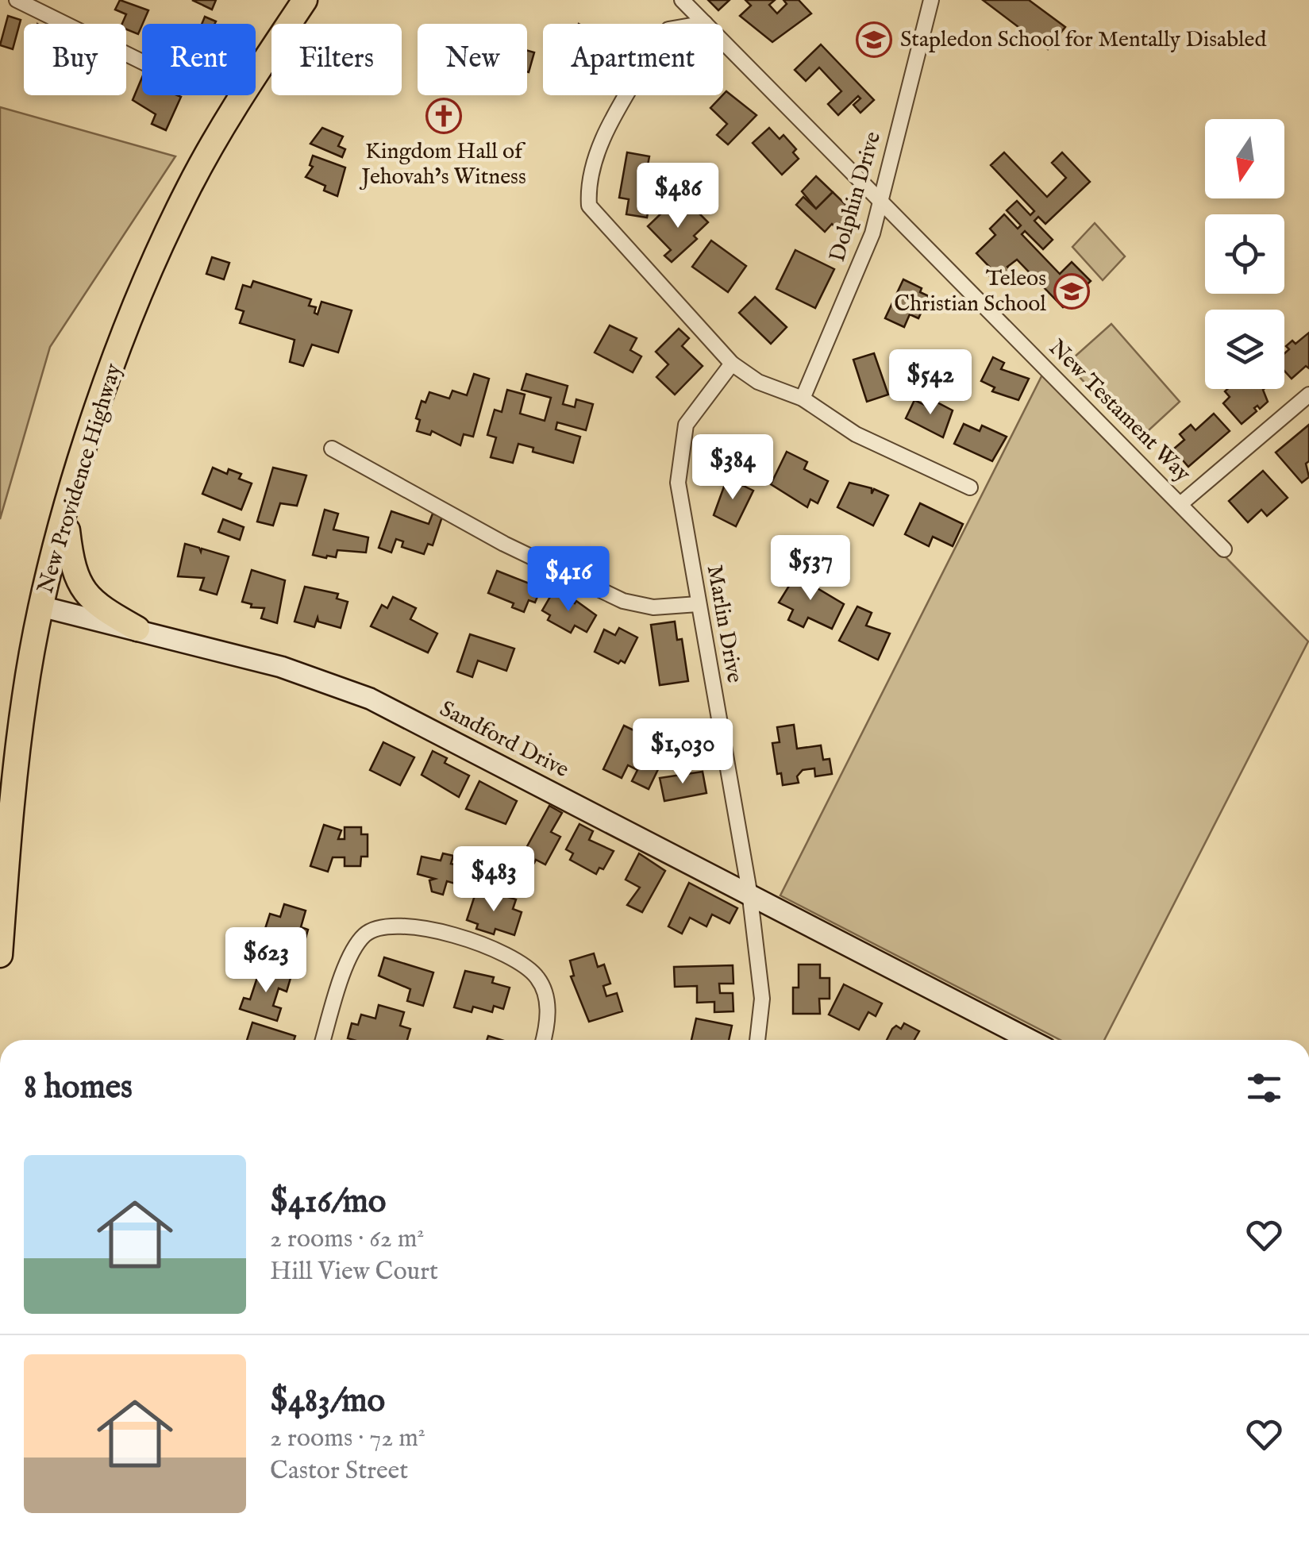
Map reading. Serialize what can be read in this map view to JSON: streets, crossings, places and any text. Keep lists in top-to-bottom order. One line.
{"streets":{"highway":["New Providence Highway"],"street":["Dolphin Drive","New Testament Way","Marlin Drive","Sandford Drive"]},"crossings":[["Dolphin Drive","New Testament Way"],["New Providence Highway","Sandford Drive"],["Marlin Drive","Sandford Drive"]],"places":{"school or university":["Stapledon School for Mentally Disabled","Teleos Christian School"],"church":["Kingdom Hall of Jehovah’s Witness"]},"north":"bottom","page":{"chip":["Buy","Rent","Filters","New","Apartment"],"price":["$486","$542","$384","$537","$416","$1,030","$483","$623"],"heading":"8 homes","list":[{"name":"$416/mo","note":"2 rooms · 62 m² · Hill View Court"},{"name":"$483/mo","note":"2 rooms · 72 m² · Castor Street"}]}}
